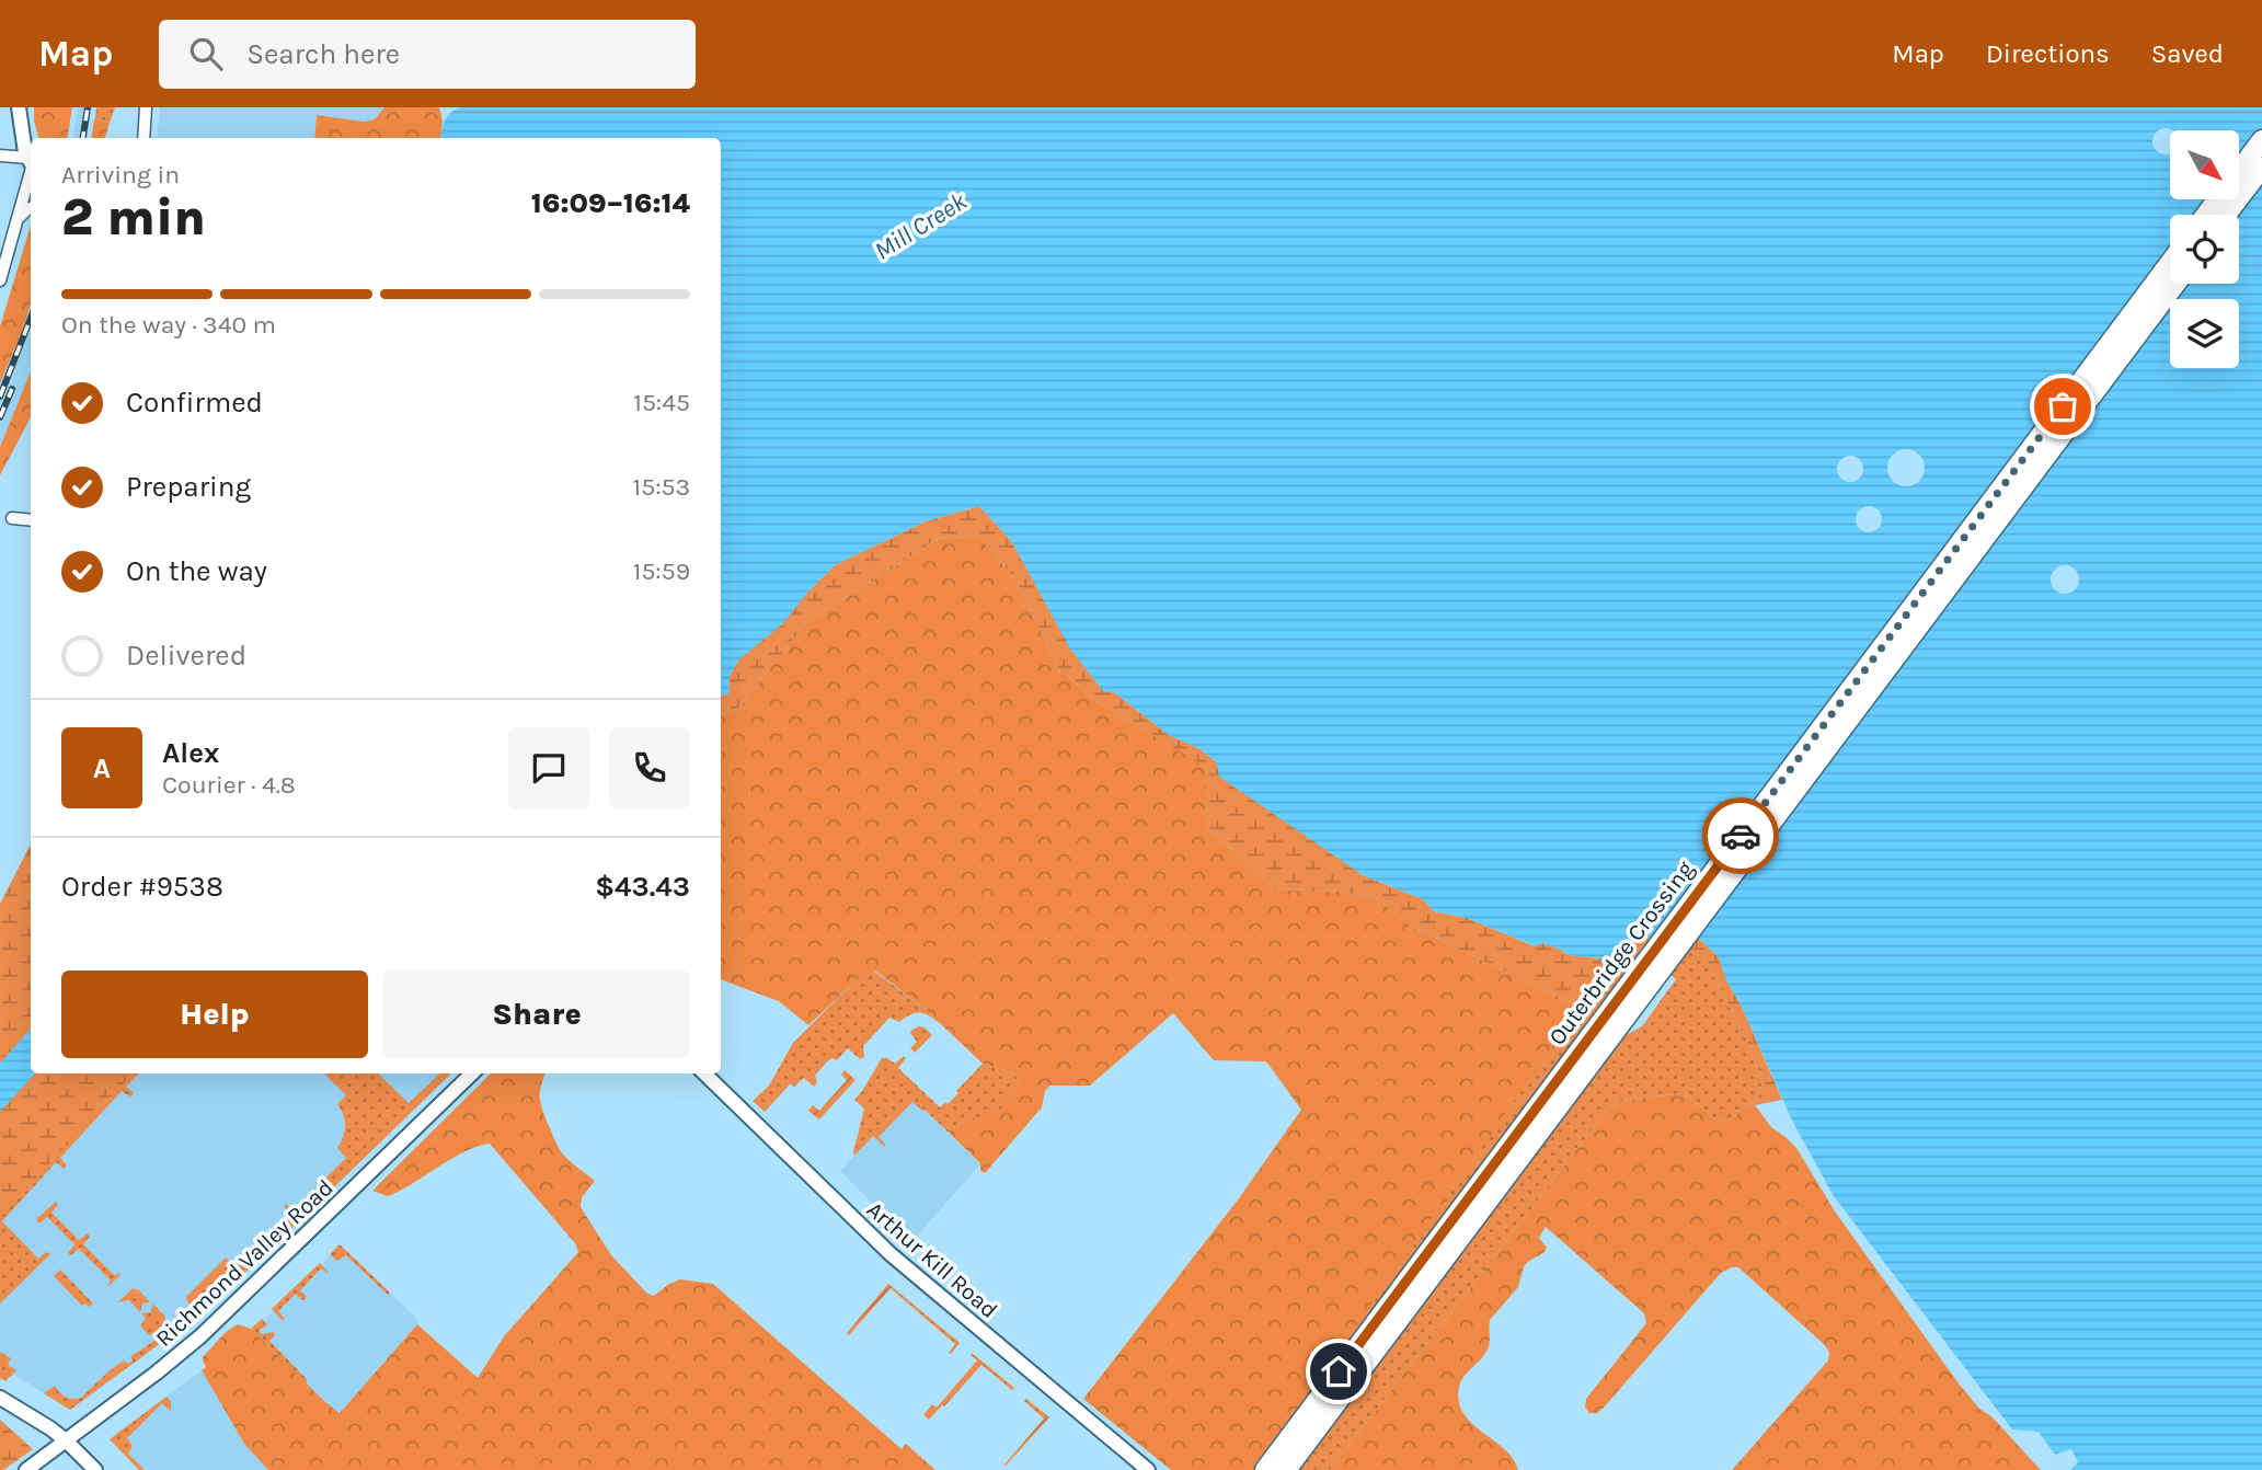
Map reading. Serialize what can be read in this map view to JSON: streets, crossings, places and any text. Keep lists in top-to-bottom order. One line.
{"streets":{"highway":["Outerbridge Crossing"],"street":["Arthur Kill Road","Richmond Valley Road"]},"water":["Mill Creek"],"north":"bottom right","page":{"header":"Map","search":"Search here","nav":["Map","Directions","Saved"],"heading":["2 min","Arriving in","16:09–16:14"],"panel":["Alex","Courier · 4.8","Order #9538","$43.43"],"bar":"On the way · 340 m","list":[["Confirmed","15:45"],["Preparing","15:53"],["On the way","15:59"],"Delivered"],"round":"A","buttons":["Help","Share"]}}
